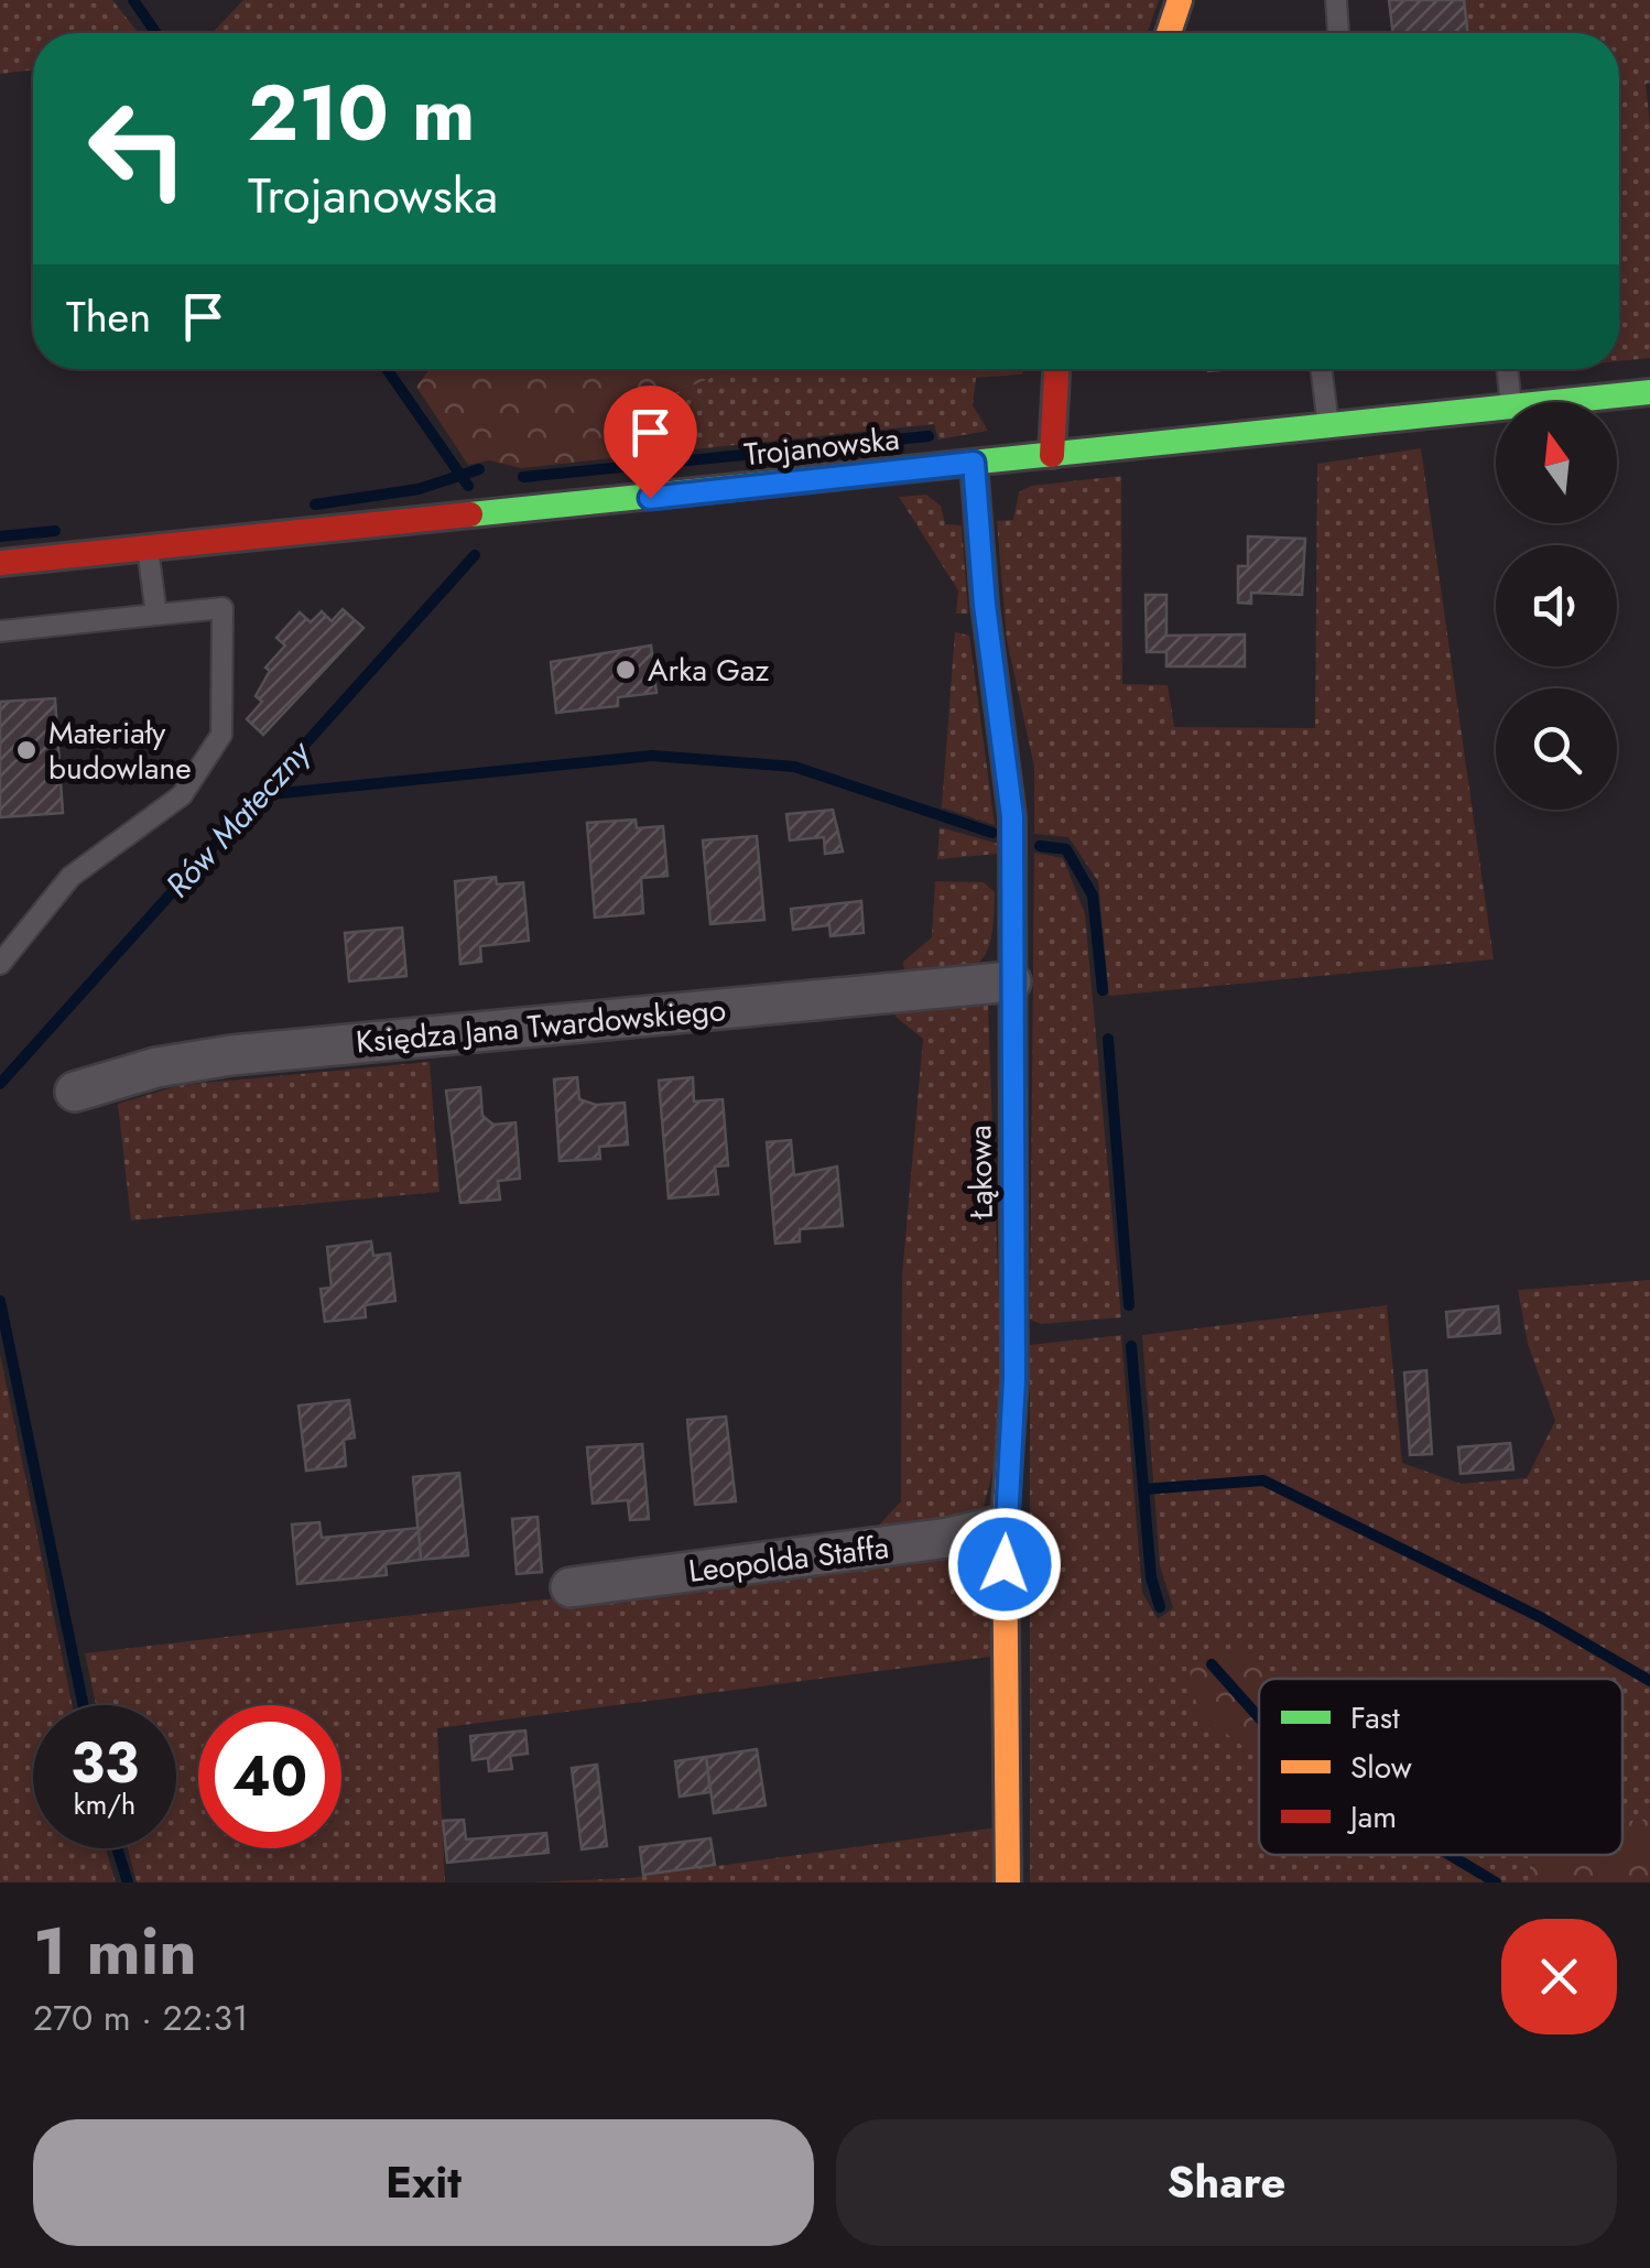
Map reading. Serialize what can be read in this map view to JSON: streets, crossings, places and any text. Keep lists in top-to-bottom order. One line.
{"streets":{"street":["Trojanowska","Księdza Jana Twardowskiego","Łąkowa","Leopolda Staffa"]},"crossings":[["Trojanowska","Łąkowa"],["Księdza Jana Twardowskiego","Łąkowa"],["Łąkowa","Leopolda Staffa"]],"water":["Rów Mateczny"],"places":["Arka Gaz","Materiały budowlane"],"legend":["Fast","Slow","Jam"],"north":"top","page":{"turn":["210 m","Trojanowska"],"then":"Then","speed":"33 km/h","limit":"40","heading":["1 min","270 m · 22:31"],"buttons":["Exit","Share"]}}
